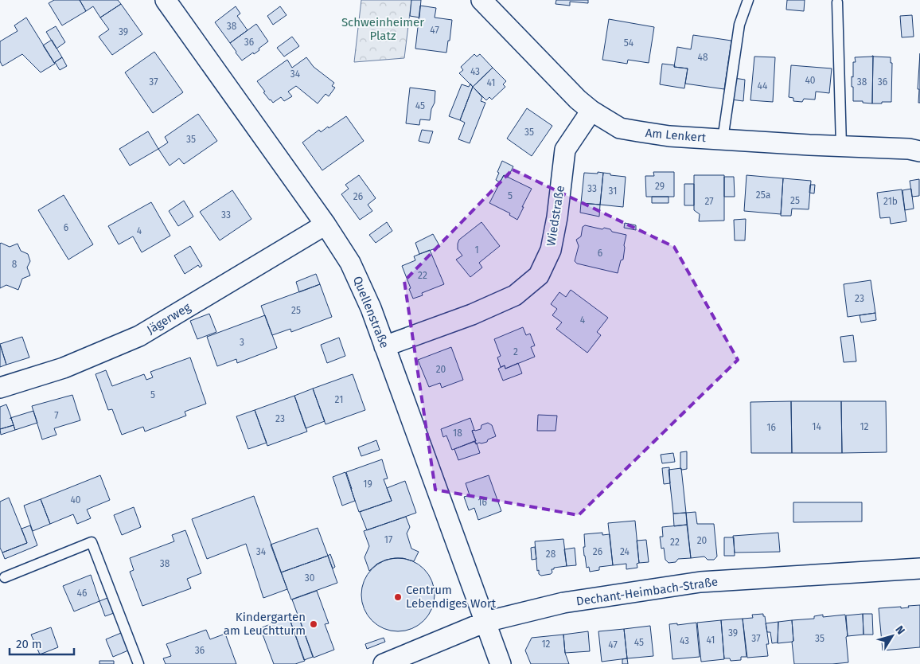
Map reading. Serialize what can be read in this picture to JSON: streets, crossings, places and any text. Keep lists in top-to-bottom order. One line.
{"streets":{"street":["Am Lenkert","Wiedstraße","Quellenstraße","Jägerweg","Dechant-Heimbach-Straße"]},"crossings":[["Am Lenkert","Wiedstraße"],["Wiedstraße","Quellenstraße"],["Quellenstraße","Jägerweg"],["Quellenstraße","Dechant-Heimbach-Straße"]],"parks":["Schweinheimer Platz"],"places":["Centrum Lebendiges Wort","Kindergarten am Leuchtturm"],"house_numbers":["38","47","39","36","54","48","43","34","40","37","38","36","41","44","45","35","35","29","33","31","25a","5","26","25","27","21b","33","6","4","1","6","8","22","23","25","4","3","2","20","5","21","7","23","14","12","16","18","19","40","16","17","20","22","34","26","24","28","38","30","46","39","37","35","41","43","45","12","47","36"],"scale_bar":"20 m","north":"top right"}
